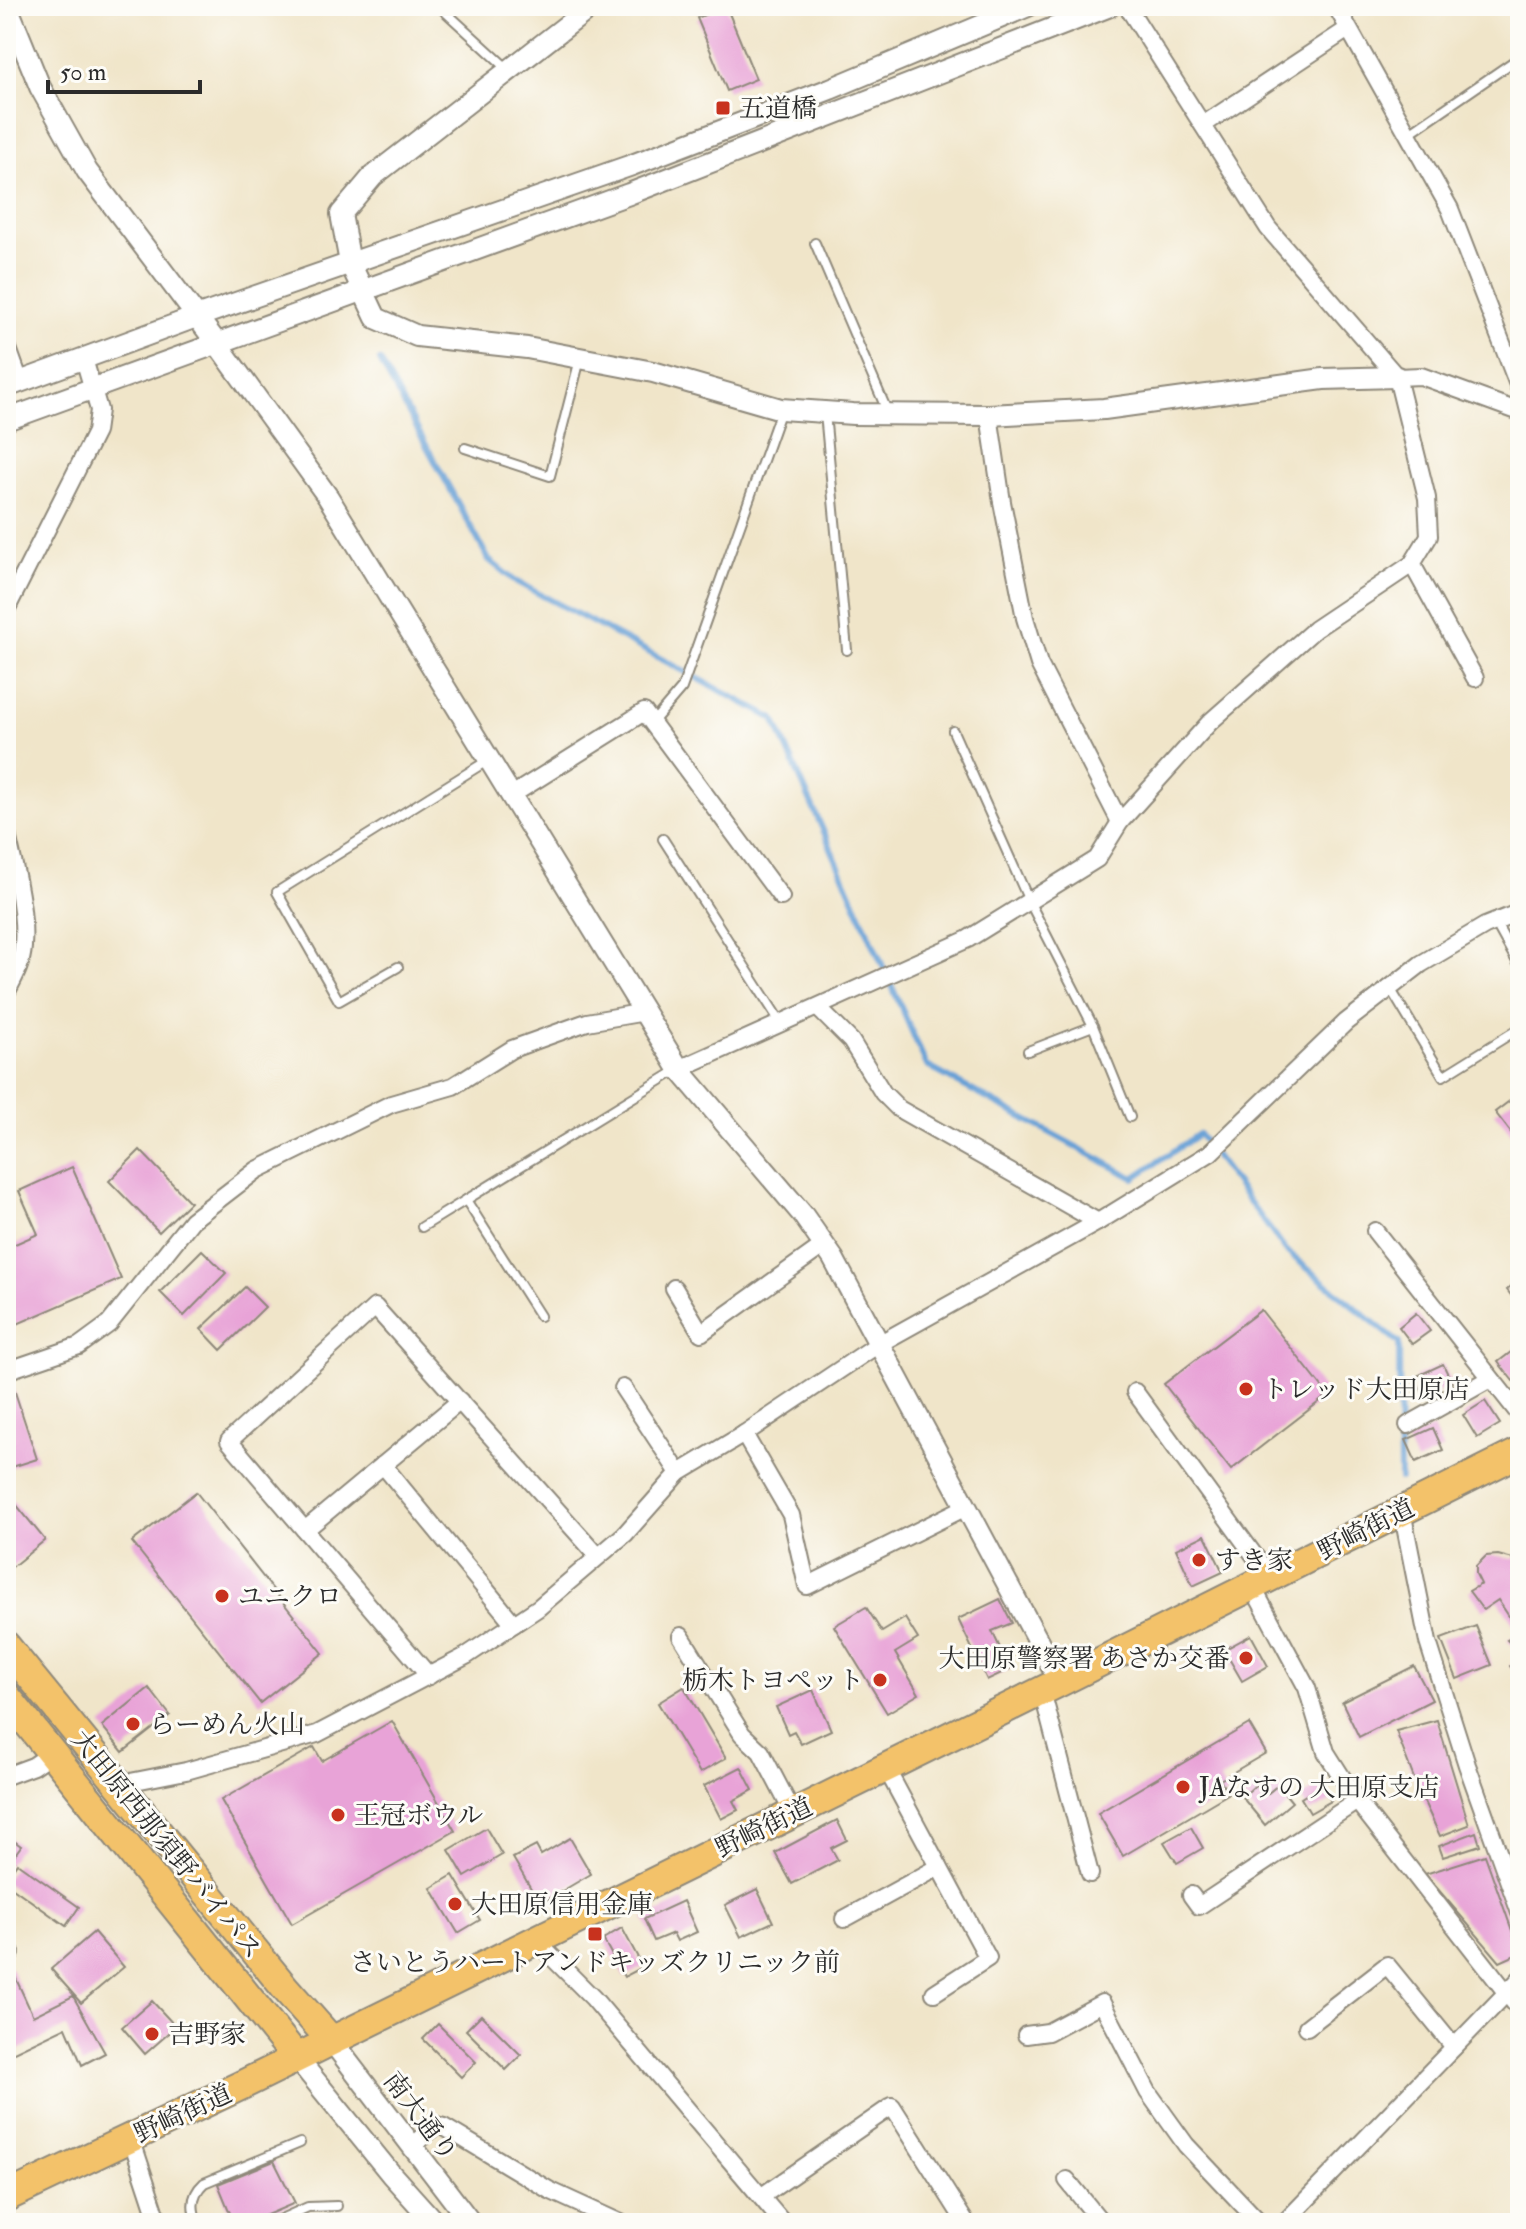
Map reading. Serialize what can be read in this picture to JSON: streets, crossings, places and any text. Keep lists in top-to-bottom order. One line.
{"streets":{"highway":["野崎街道","大田原西那須野バイパス"],"street":["南大通り"]},"crossings":[["野崎街道","大田原西那須野バイパス"],["野崎街道","南大通り"],["大田原西那須野バイパス","南大通り"]],"places":{"transit":["五道橋","さいとうハートアンドキッズクリニック前"],"other":["トレッド大田原店","すき家","ユニクロ","大田原警察署 あさか交番","栃木トヨペット","らーめん火山","JAなすの 大田原支店","王冠ボウル","大田原信用金庫","吉野家"]},"scale_bar":"50 m"}
